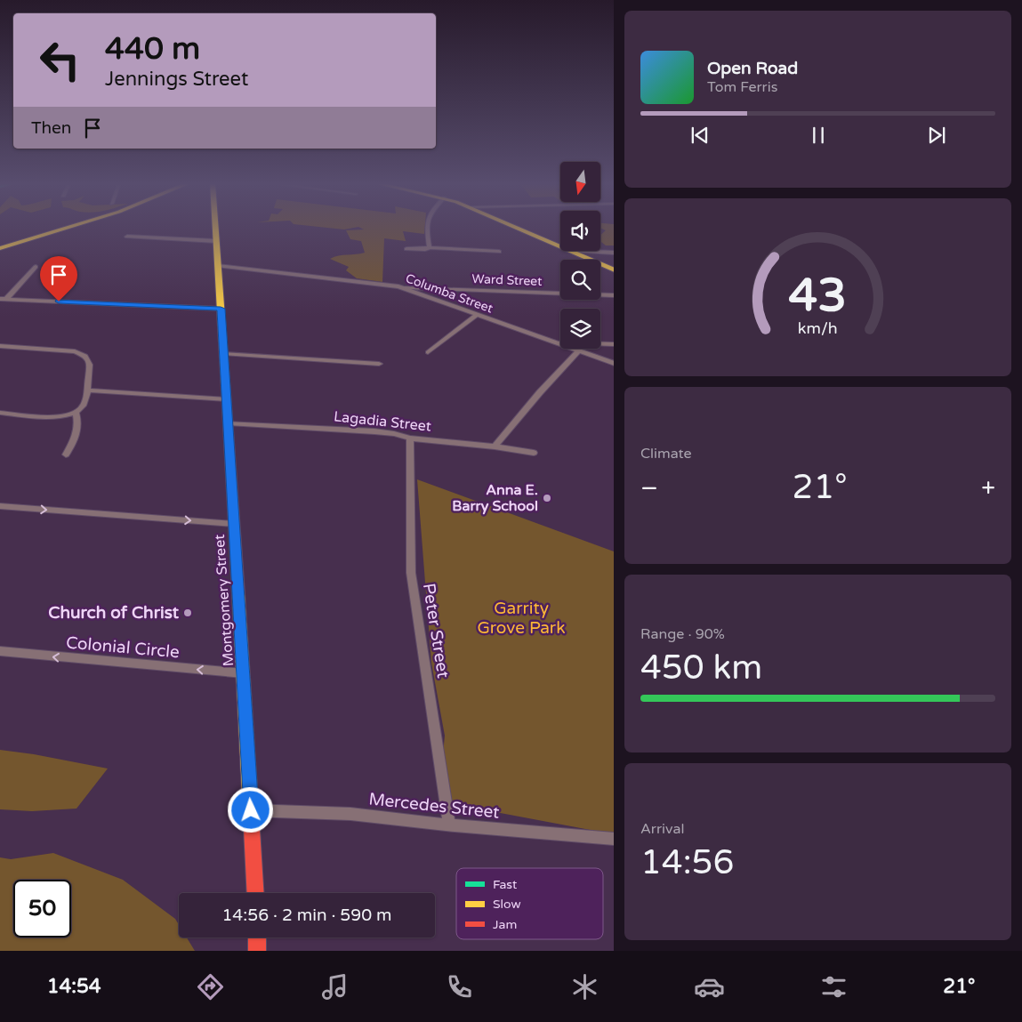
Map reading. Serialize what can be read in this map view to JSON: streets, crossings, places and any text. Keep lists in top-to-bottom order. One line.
{"streets":{"main road":["Montgomery Street"],"street":["Ward Street","Columba Street","Lagadia Street","Peter Street","Colonial Circle","Mercedes Street"]},"crossings":[["Ward Street","Columba Street"],["Columba Street","Montgomery Street"],["Lagadia Street","Montgomery Street"],["Lagadia Street","Peter Street"],["Montgomery Street","Colonial Circle"],["Montgomery Street","Mercedes Street"],["Peter Street","Mercedes Street"]],"one_way":["Colonial Circle"],"parks":["Garrity Grove Park"],"places":["Anna E. Barry School","Church of Christ"],"legend":["Fast","Slow","Jam"],"north":"bottom","page":{"turn":["440 m","Jennings Street"],"song":["Open Road","Tom Ferris"],"then":"Then","tile":["Climate",["Range · 90%","450 km"],["Arrival","14:56"]],"heat":["−","21°","+"],"limit":"50","trip":"14:56 · 2 min · 590 m","tabs":["14:54","21°"],"gauge":["43","km/h"]}}
